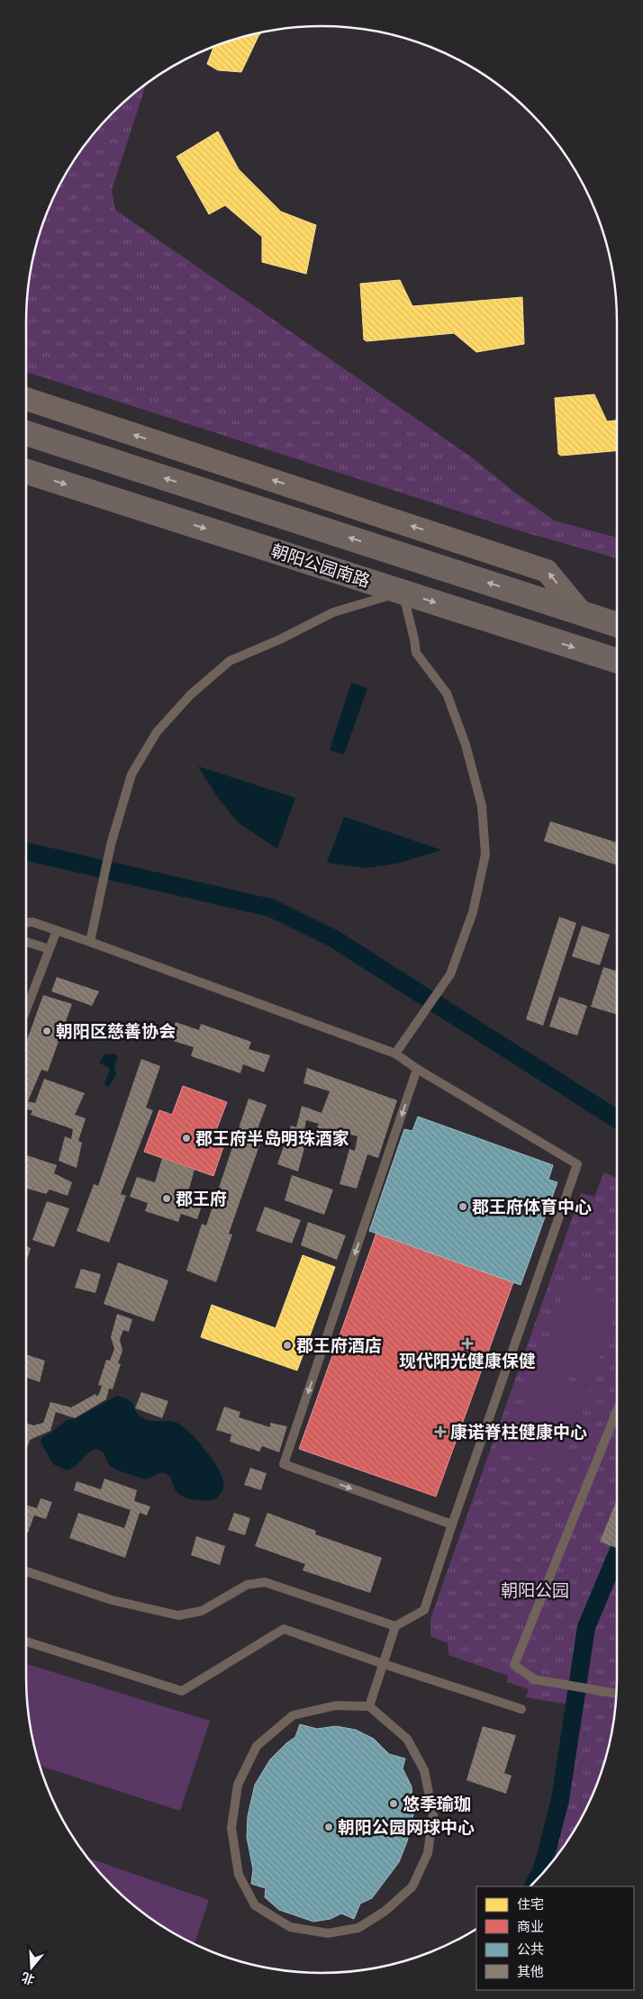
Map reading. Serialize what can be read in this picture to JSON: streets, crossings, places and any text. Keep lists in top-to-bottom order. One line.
{"streets":{"main road":["朝阳公园南路"]},"parks":["朝阳公园"],"places":{"other":["朝阳区慈善协会","郡王府半岛明珠酒家","郡王府","郡王府体育中心","郡王府酒店","悠季瑜珈","朝阳公园网球中心"],"health":["现代阳光健康保健","康诺脊柱健康中心"]},"legend":["住宅","商业","公共","其他"],"north":"bottom"}
